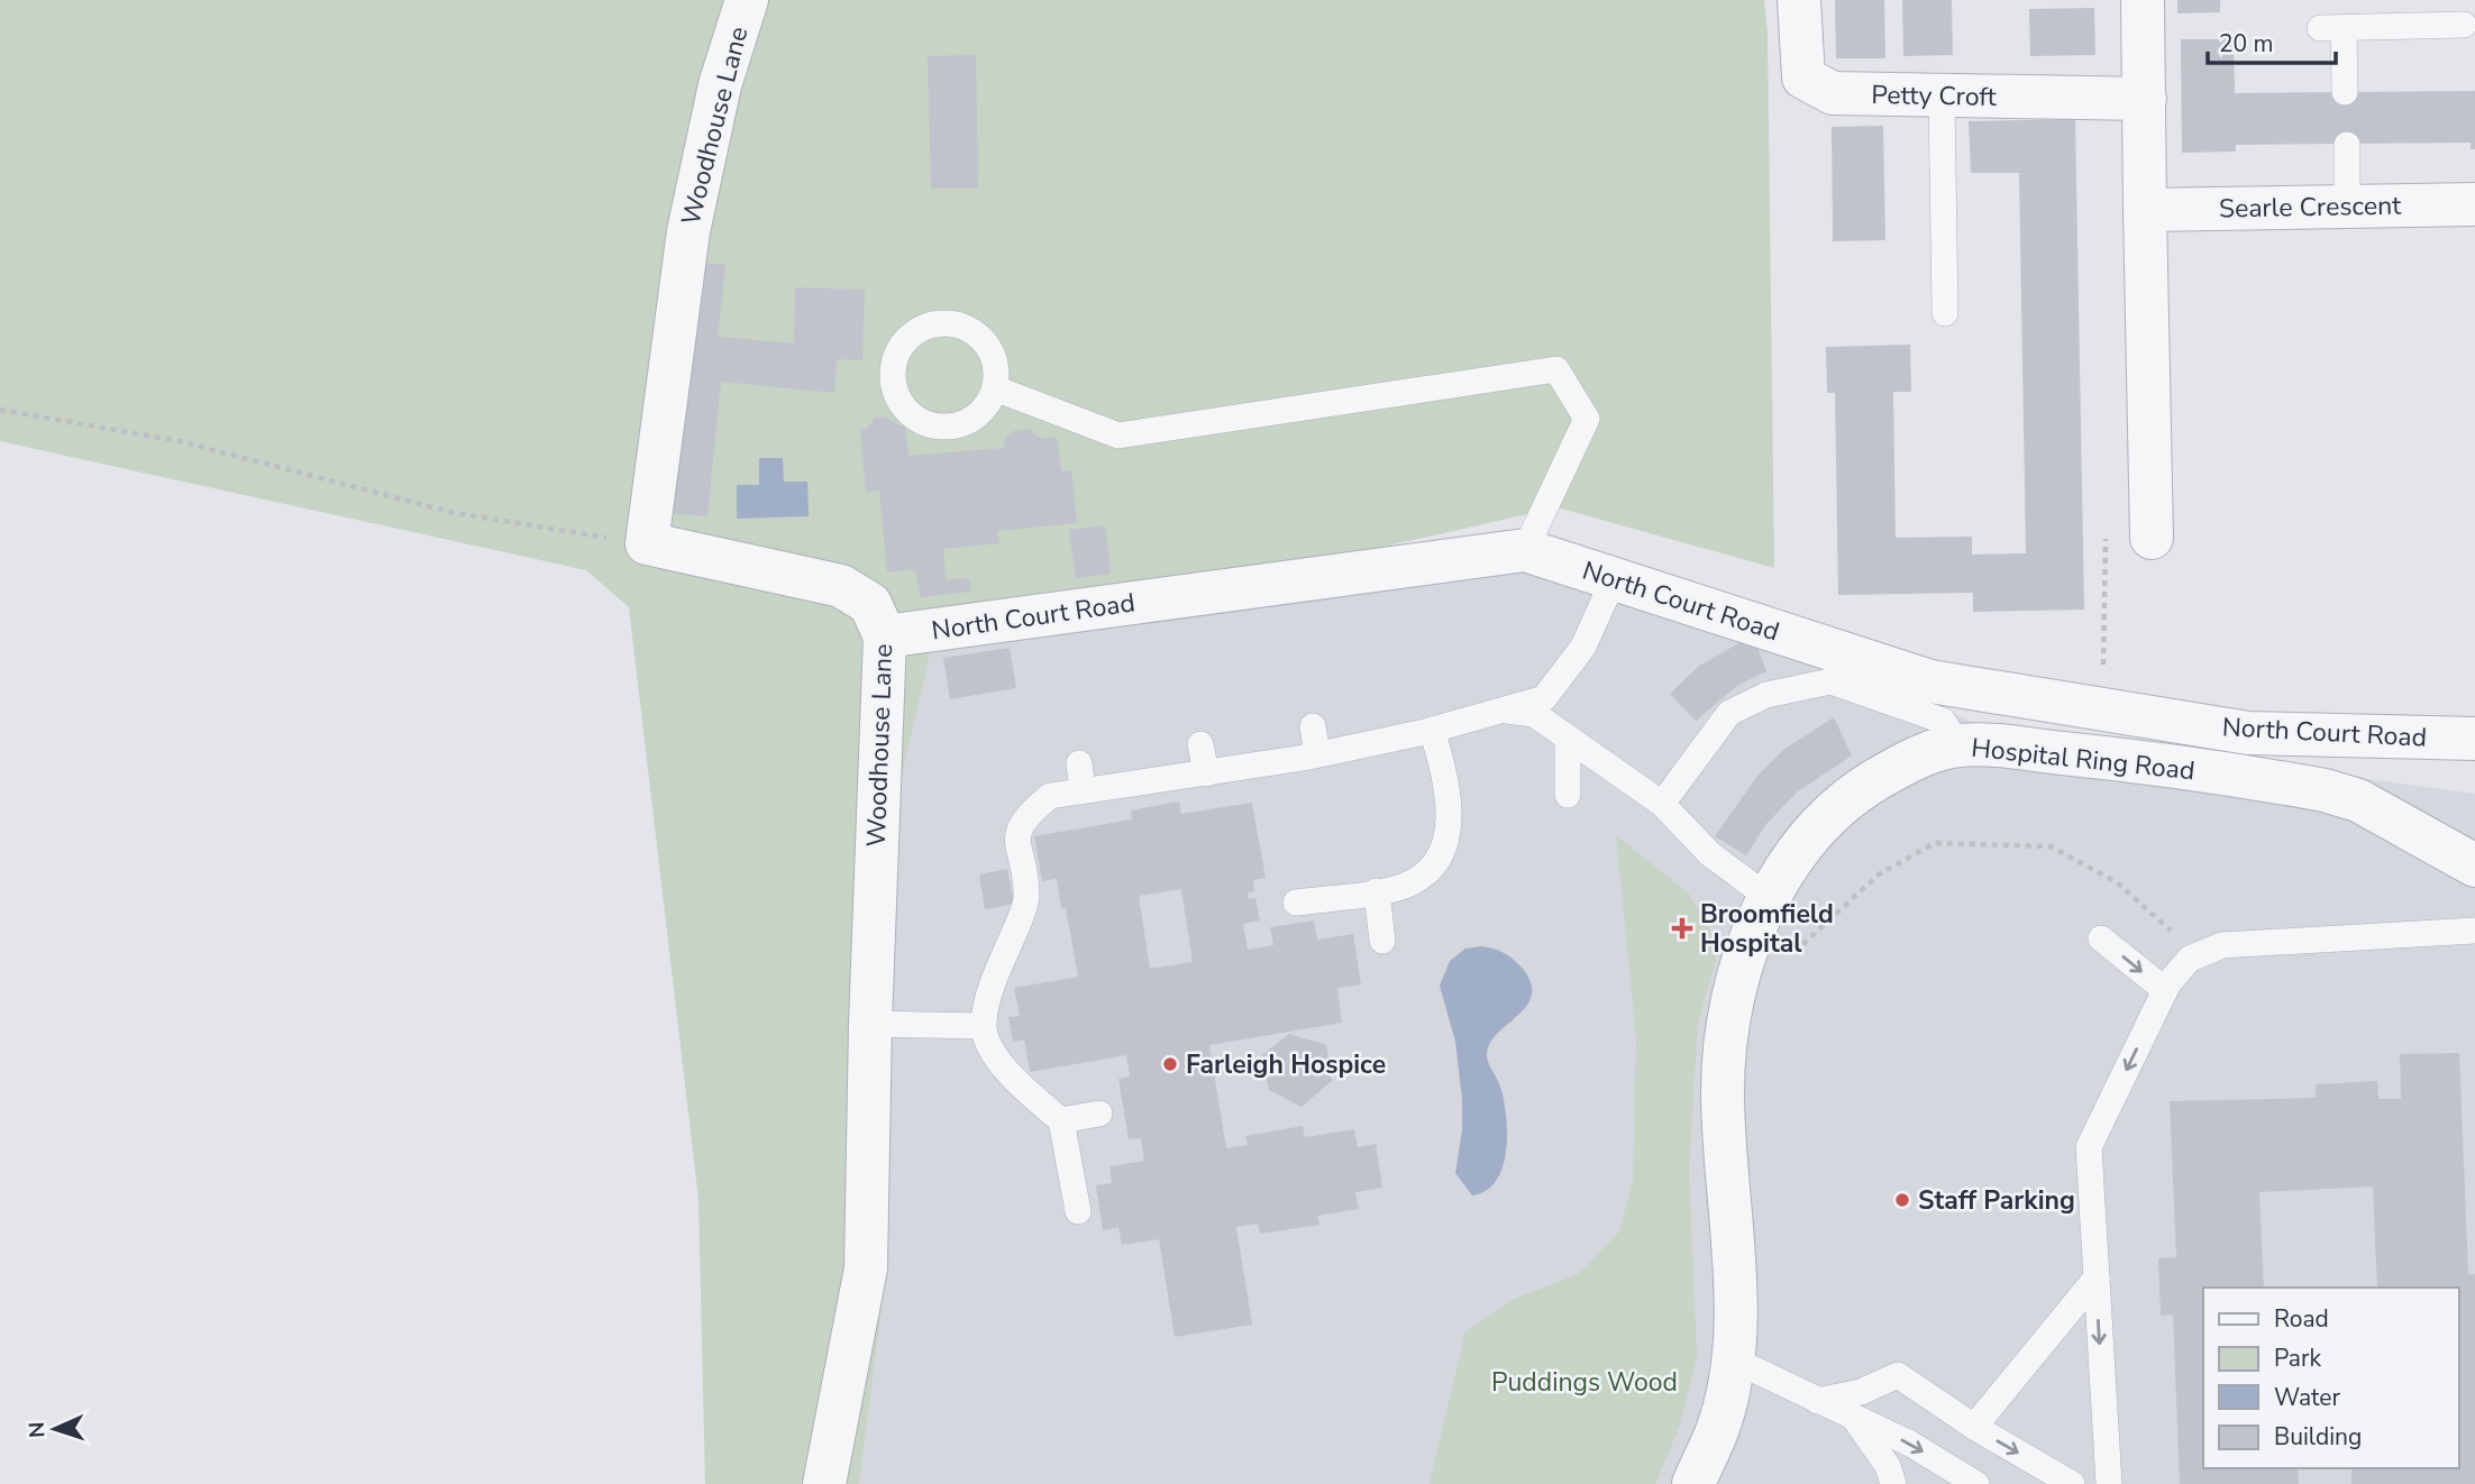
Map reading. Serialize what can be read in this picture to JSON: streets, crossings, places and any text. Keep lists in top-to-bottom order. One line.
{"streets":{"street":["Petty Croft","Woodhouse Lane","Searle Crescent","North Court Road","Hospital Ring Road"]},"crossings":[["Woodhouse Lane","North Court Road"]],"parks":["Puddings Wood"],"places":{"health":["Broomfield Hospital"],"other":["Farleigh Hospice","Staff Parking"]},"legend":["Road","Park","Water","Building"],"scale_bar":"20 m","north":"left"}
